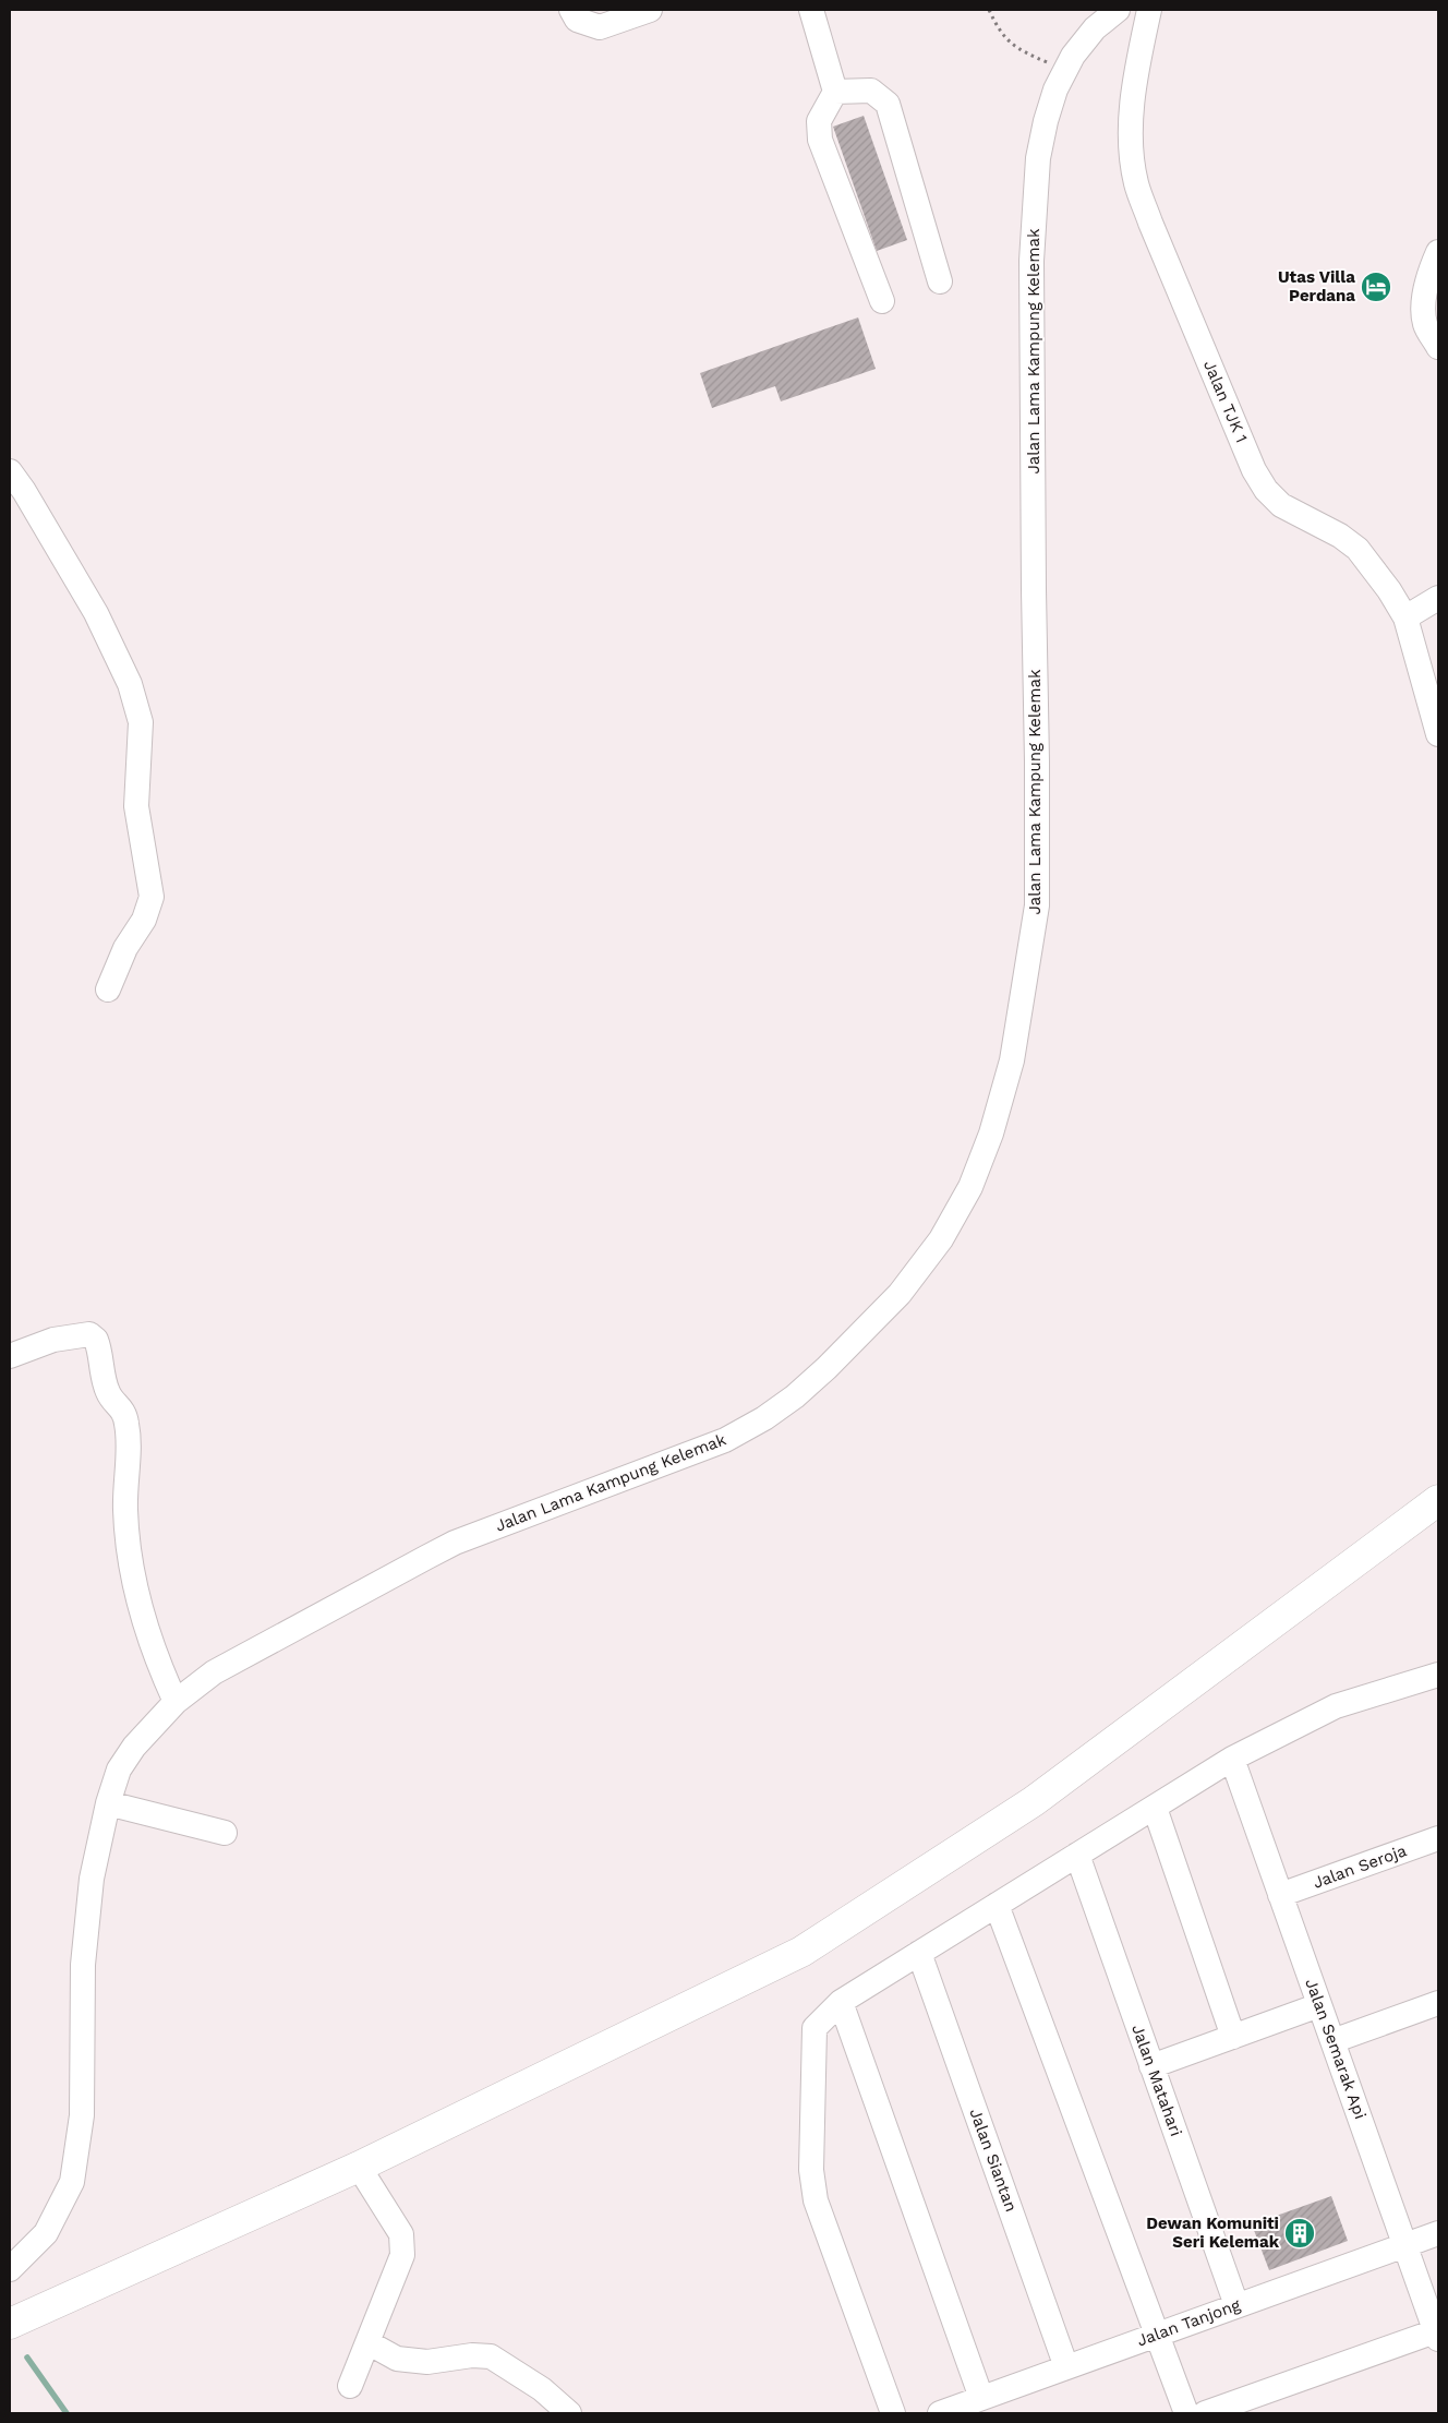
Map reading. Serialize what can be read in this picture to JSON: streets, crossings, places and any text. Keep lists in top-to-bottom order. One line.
{"streets":{"street":["Jalan Lama Kampung Kelemak","Jalan TJK 1","Jalan Seroja","Jalan Semarak Api","Jalan Matahari","Jalan Siantan","Jalan Tanjong"]},"crossings":[["Jalan Seroja","Jalan Semarak Api"],["Jalan Semarak Api","Jalan Tanjong"],["Jalan Matahari","Jalan Tanjong"],["Jalan Siantan","Jalan Tanjong"]],"places":{"hotel":["Utas Villa Perdana"],"building":["Dewan Komuniti Seri Kelemak"]}}
